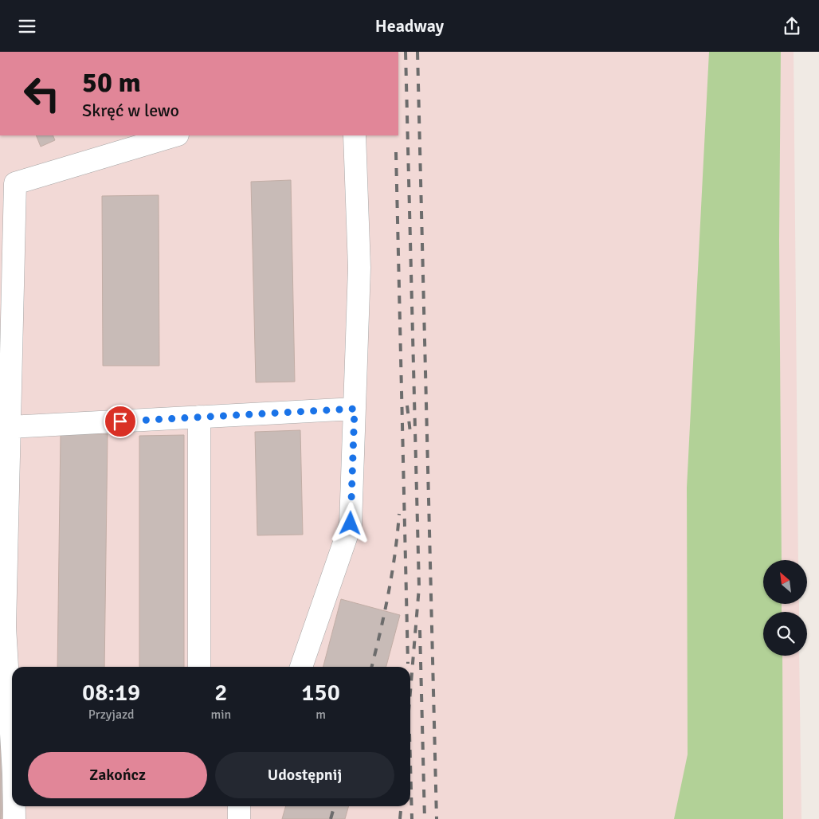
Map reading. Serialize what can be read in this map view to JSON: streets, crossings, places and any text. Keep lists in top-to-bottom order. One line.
{"north":"top left","page":{"header":"Headway","turn":["50 m","Skręć w lewo"],"eta":["08:19","Przyjazd","2","min","150","m"],"buttons":["Zakończ","Udostępnij"]}}
